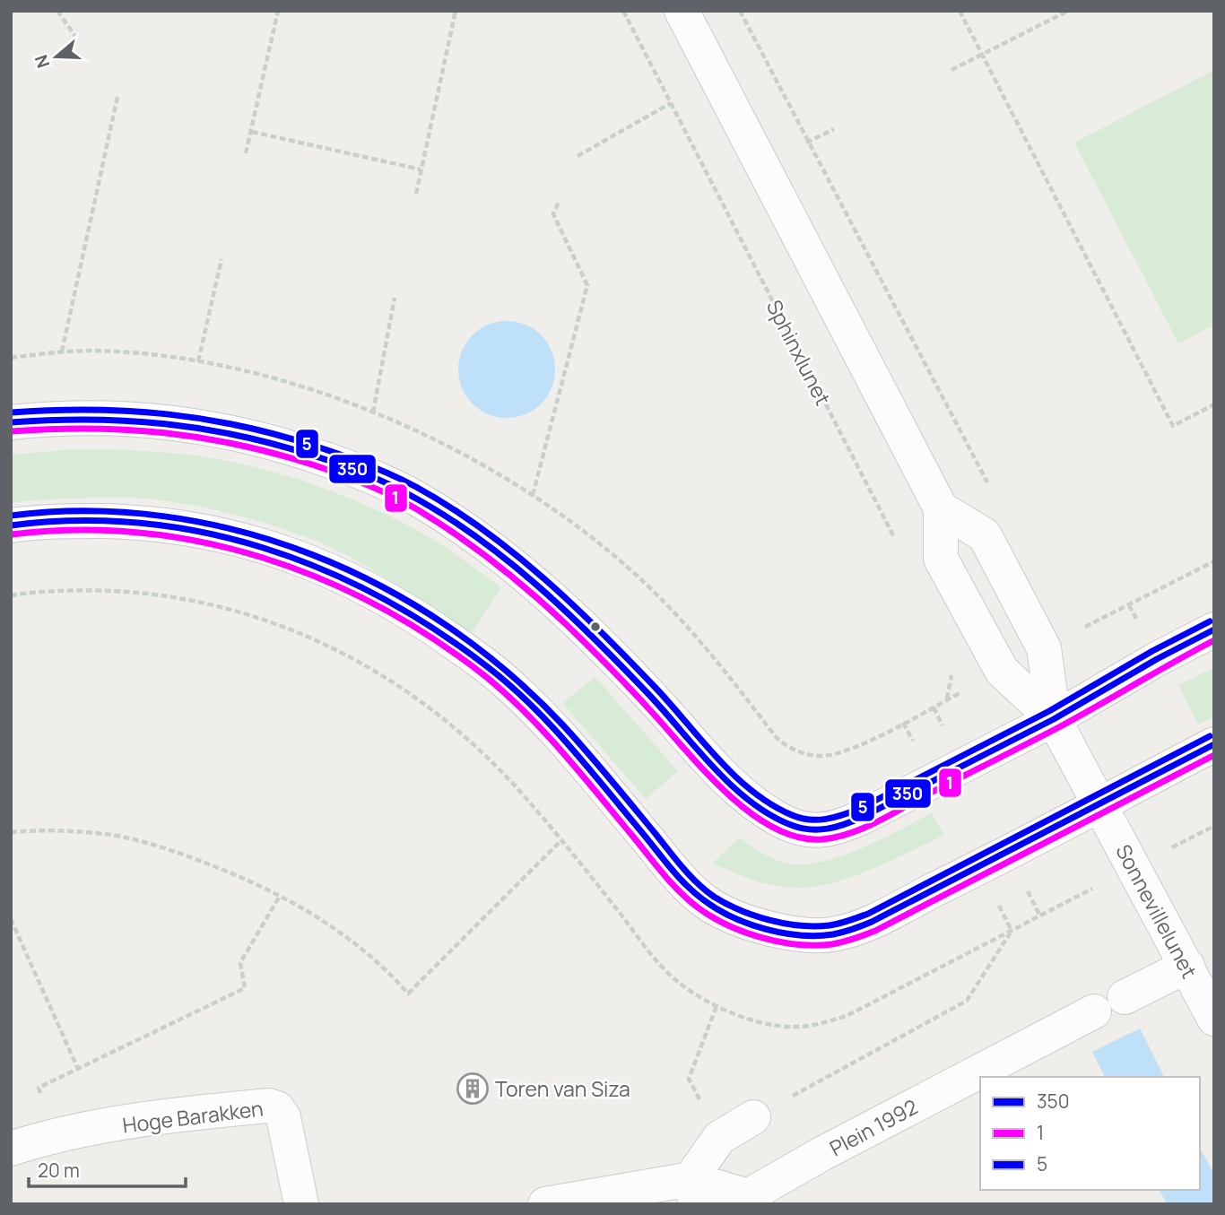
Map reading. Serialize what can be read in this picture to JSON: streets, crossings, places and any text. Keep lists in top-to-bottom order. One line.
{"streets":{"street":["Sonnevillelunet","Hoge Barakken","Plein 1992"],"path":["Sphinxlunet"]},"crossings":[["Sonnevillelunet","Plein 1992"]],"places":{"building":["Toren van Siza"]},"lines":["transit line 5","transit line 350","transit line 1"],"legend":["350","1","5"],"scale_bar":"20 m","north":"left"}
